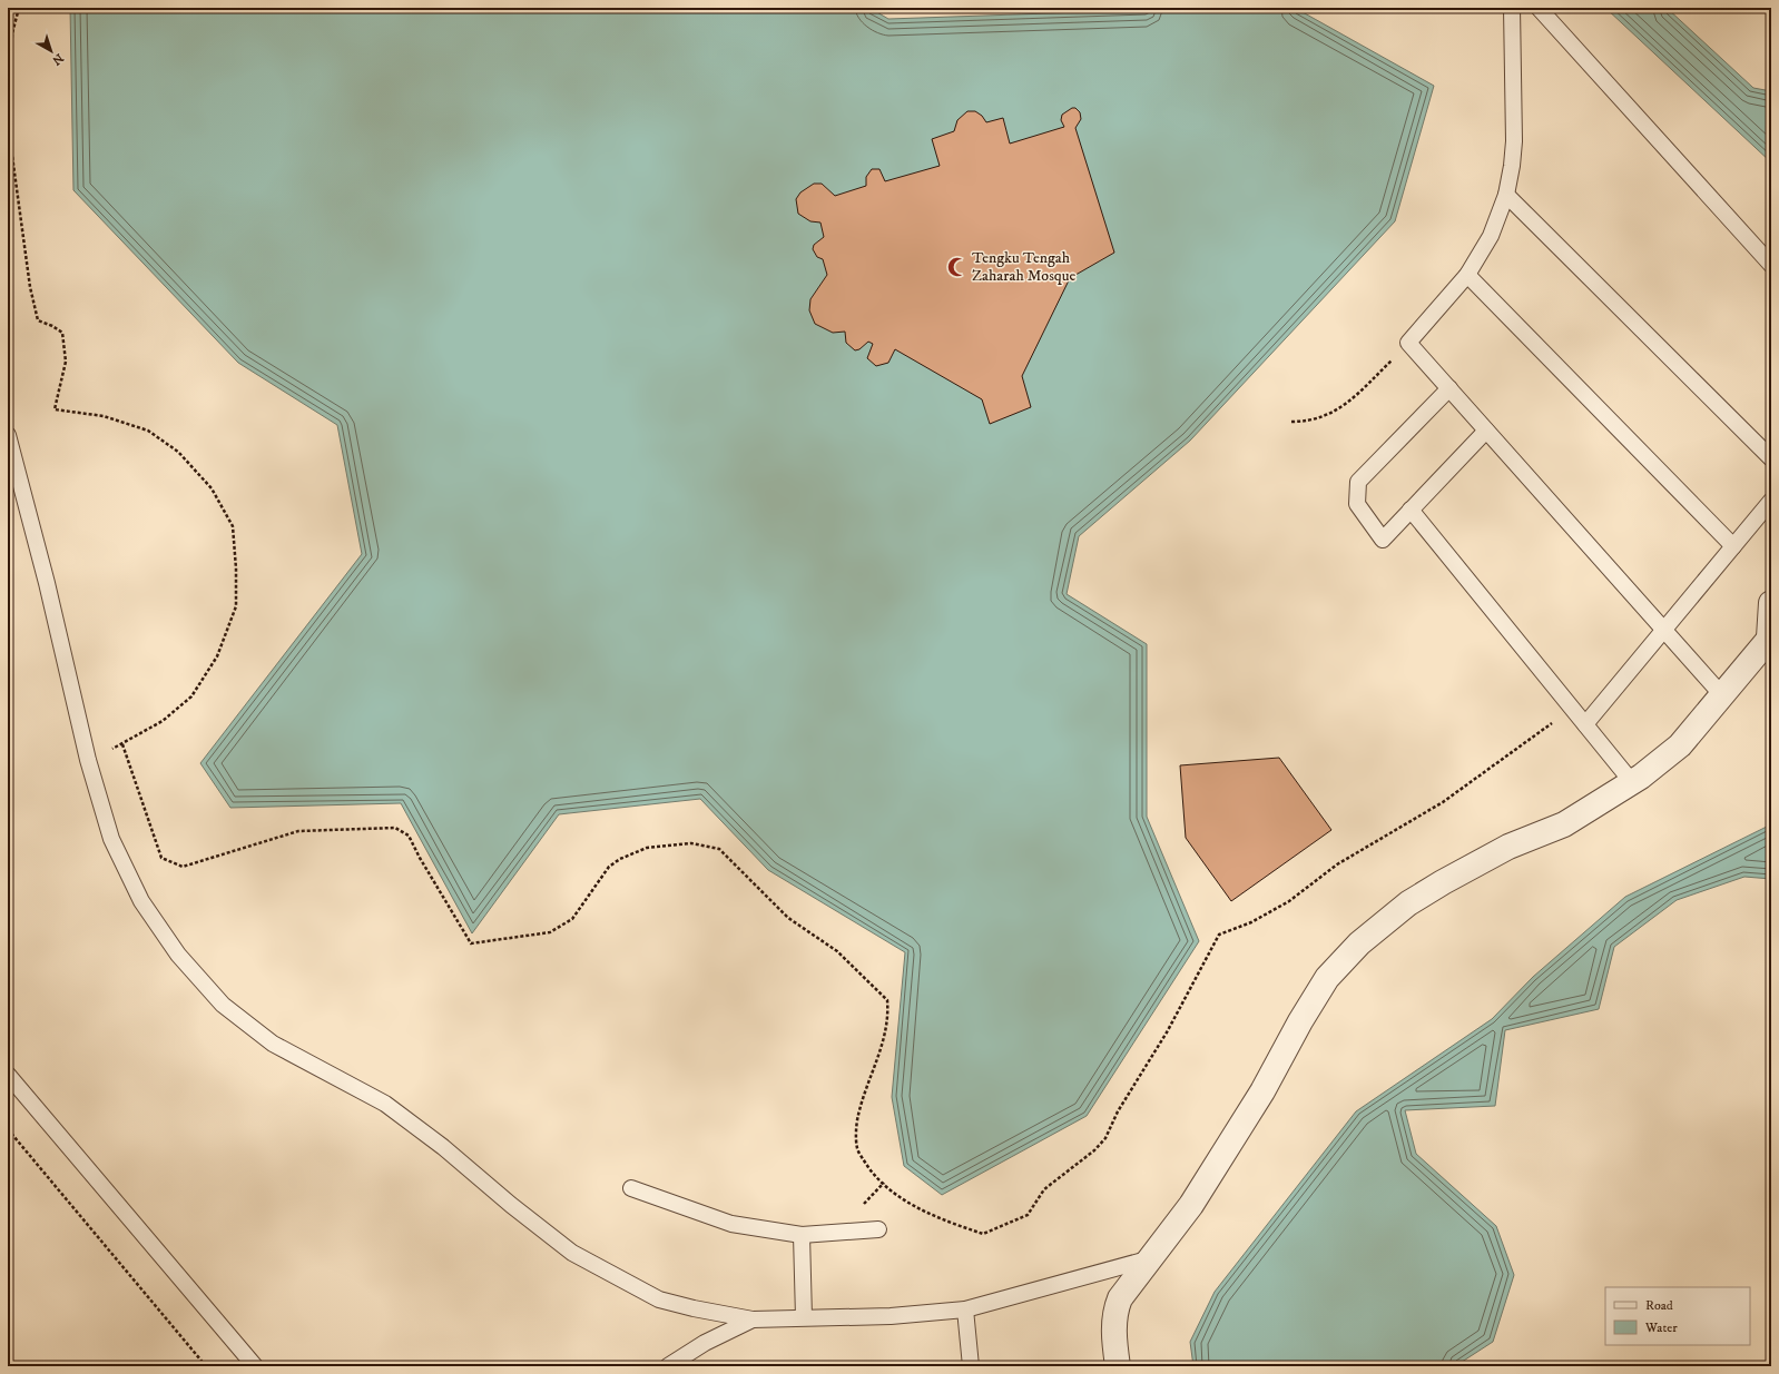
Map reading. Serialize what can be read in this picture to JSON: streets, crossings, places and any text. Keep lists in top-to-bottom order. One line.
{"places":{"mosque":["Tengku Tengah Zaharah Mosque"]},"legend":["Road","Water"],"north":"bottom right"}
